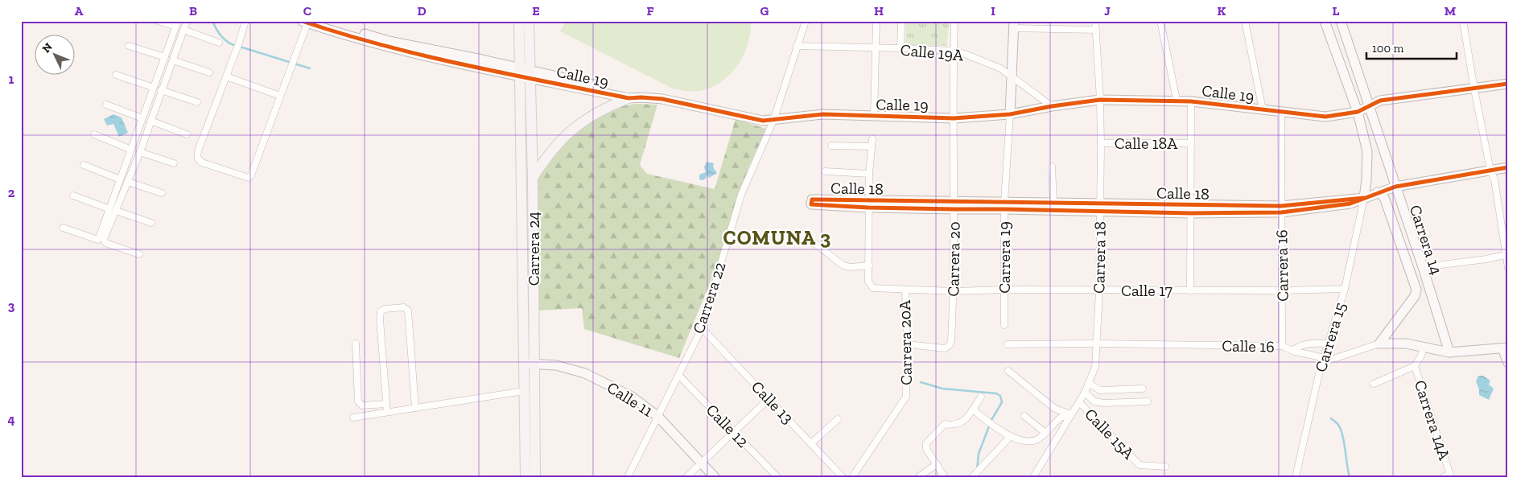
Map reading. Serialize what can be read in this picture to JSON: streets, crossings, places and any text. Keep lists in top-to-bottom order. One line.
{"streets":{"main road":["Carrera 24"],"street":["Calle 19A","Calle 19","Calle 18A","Calle 18","Carrera 14","Carrera 19","Carrera 18","Carrera 20","Carrera 16","Calle 17","Carrera 22","Carrera 15","Carrera 20A","Calle 16","Calle 11","Calle 13","Carrera 14A","Calle 12","Calle 15A"]},"crossings":[["Calle 19A","Calle 19"],["Calle 19A","Carrera 19"],["Calle 19A","Carrera 20"],["Calle 19A","Carrera 22"],["Calle 19","Carrera 14"],["Calle 19","Carrera 24"],["Calle 19","Carrera 19"],["Calle 19","Carrera 18"],["Calle 19","Carrera 20"],["Calle 19","Carrera 16"],["Calle 19","Carrera 22"],["Calle 18A","Carrera 18"],["Calle 18","Carrera 14"],["Calle 18","Carrera 19"],["Calle 18","Carrera 18"],["Calle 18","Carrera 20"],["Calle 18","Carrera 16"],["Calle 18","Carrera 15"],["Carrera 14","Calle 16"],["Carrera 24","Calle 11"],["Carrera 19","Calle 17"],["Carrera 18","Calle 17"],["Carrera 18","Calle 16"],["Carrera 18","Calle 15A"],["Carrera 20","Calle 17"],["Carrera 20","Carrera 20A"],["Carrera 16","Calle 17"],["Carrera 16","Calle 16"],["Calle 17","Carrera 15"],["Calle 17","Carrera 20A"],["Carrera 22","Calle 11"],["Carrera 22","Calle 13"],["Carrera 22","Calle 12"]],"districts":["COMUNA 3"],"scale_bar":"100 m","north":"top left","grid":{"columns":["A","B","C","D","E","F","G","H","I","J","K","L","M"],"rows":["1","2","3","4"]}}
